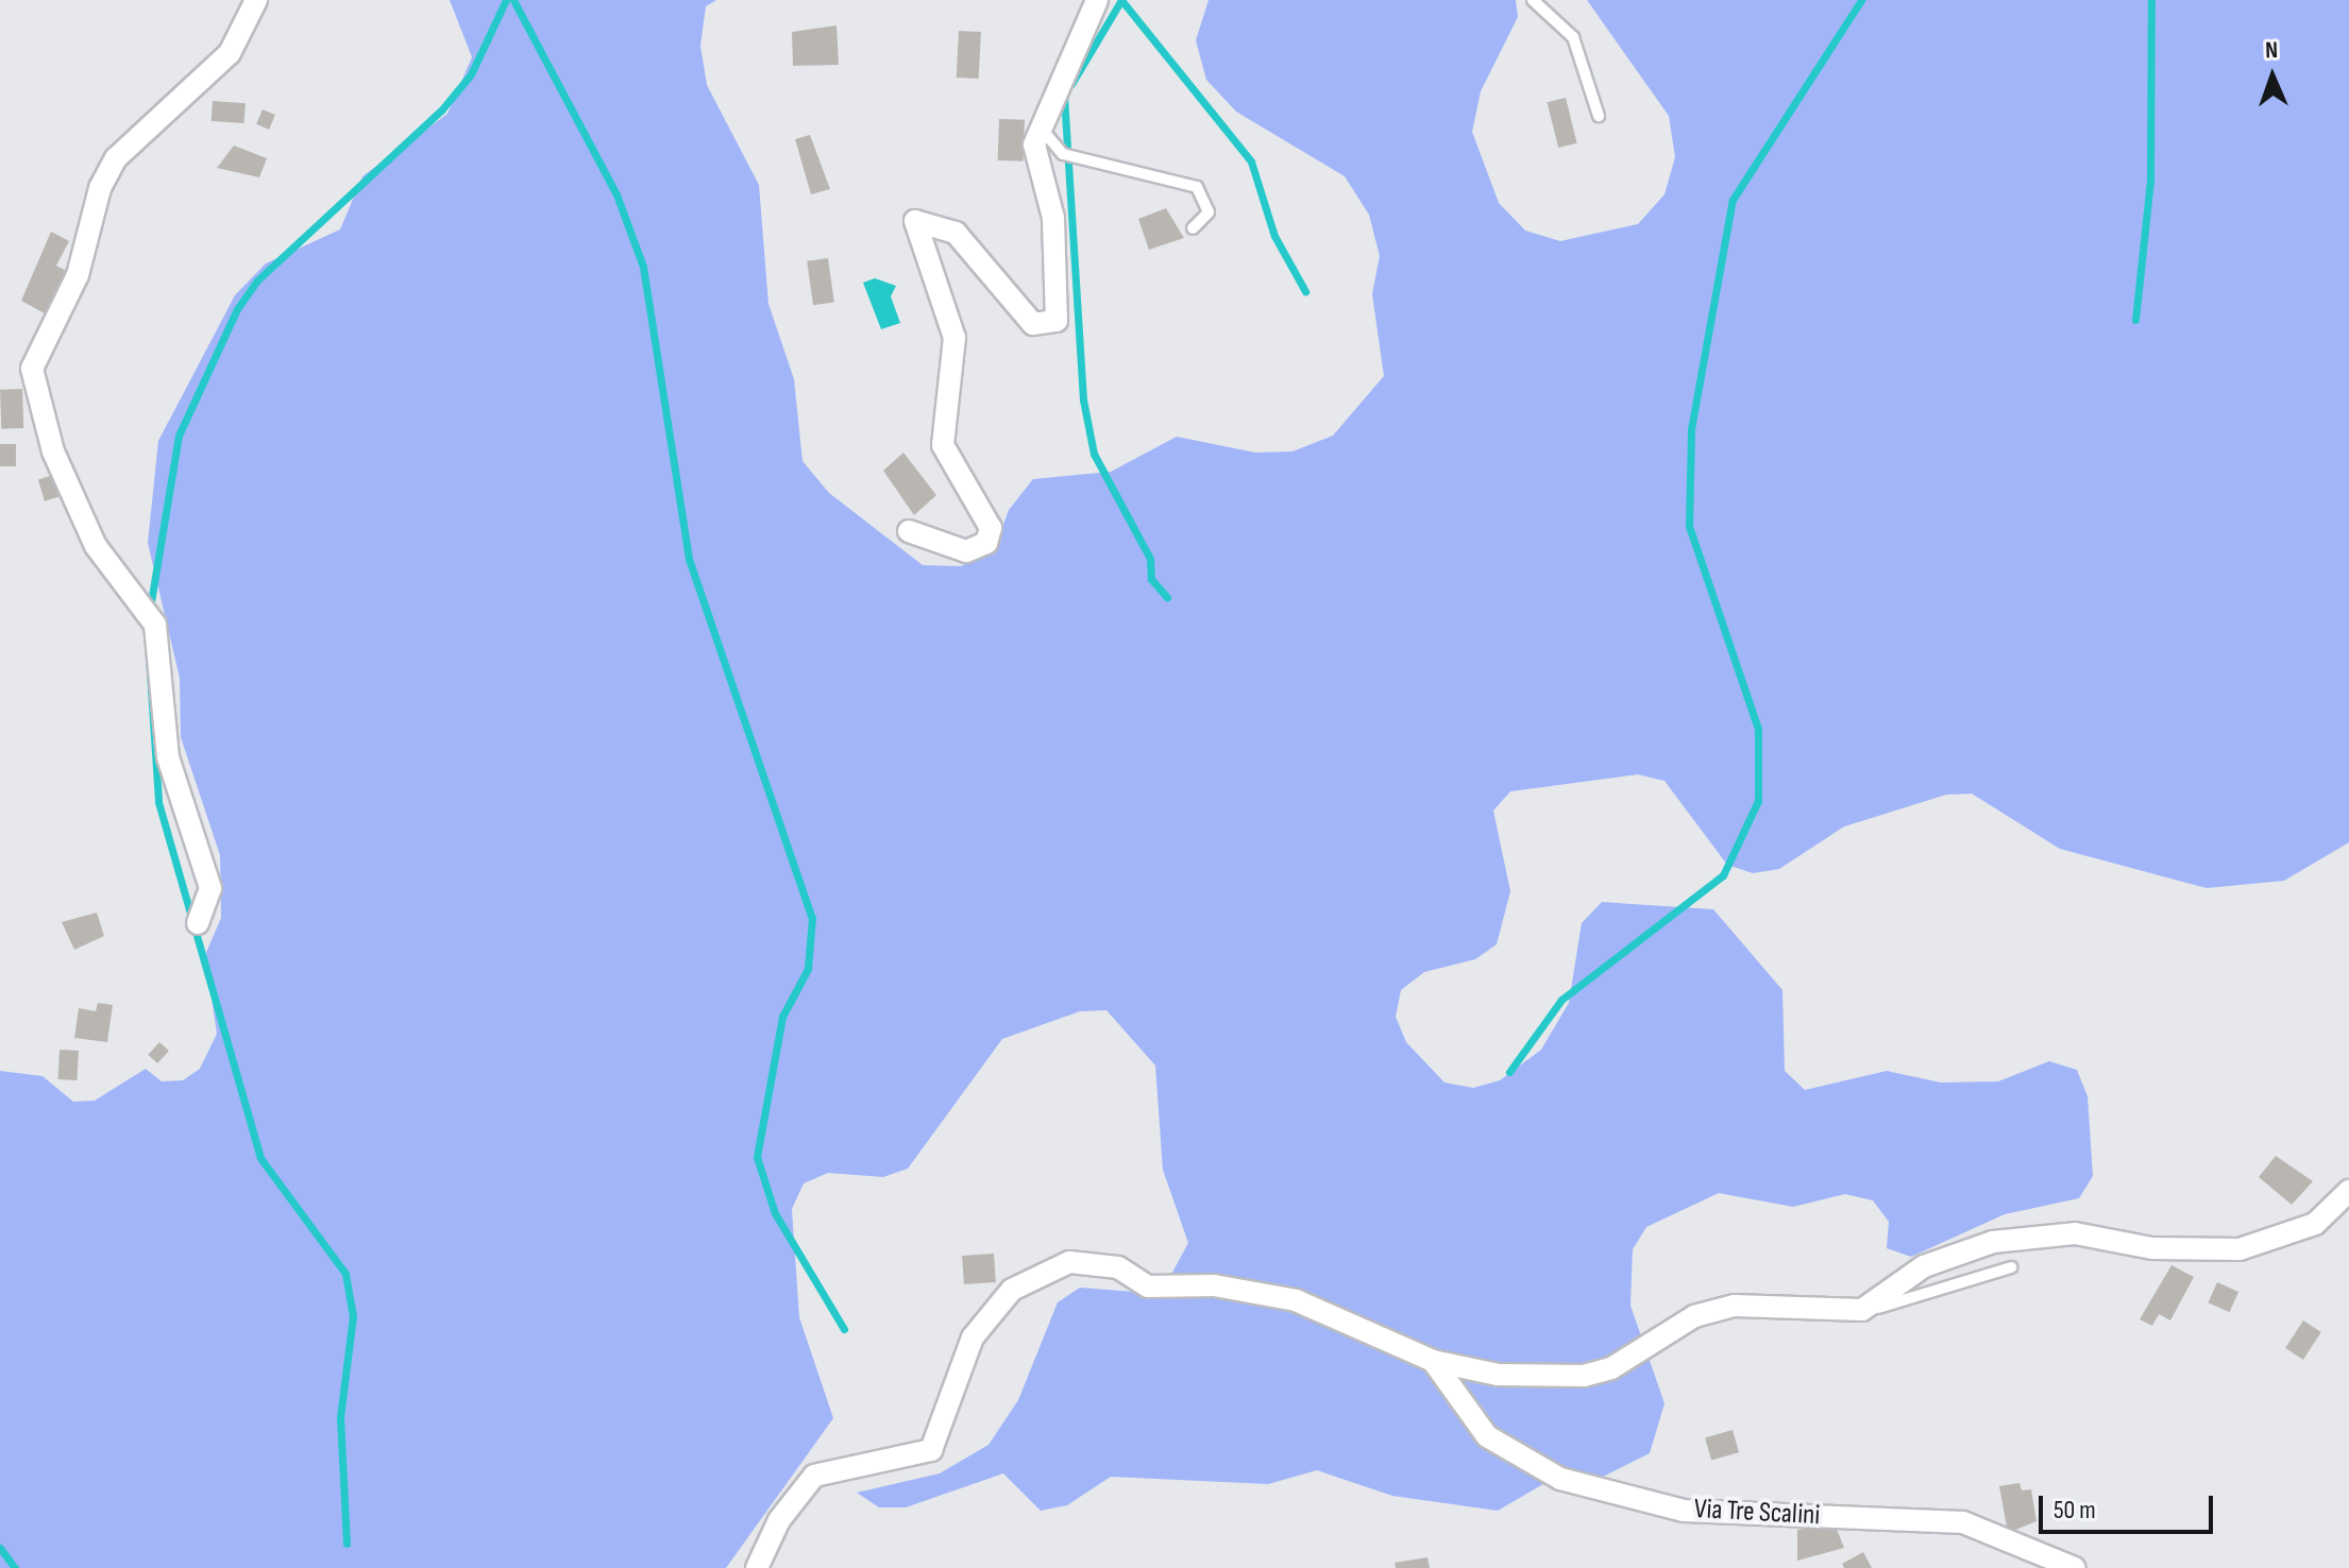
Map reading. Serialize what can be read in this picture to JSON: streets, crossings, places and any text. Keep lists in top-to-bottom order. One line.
{"streets":{"street":["Via Tre Scalini"]},"scale_bar":"50 m","north":"top"}
